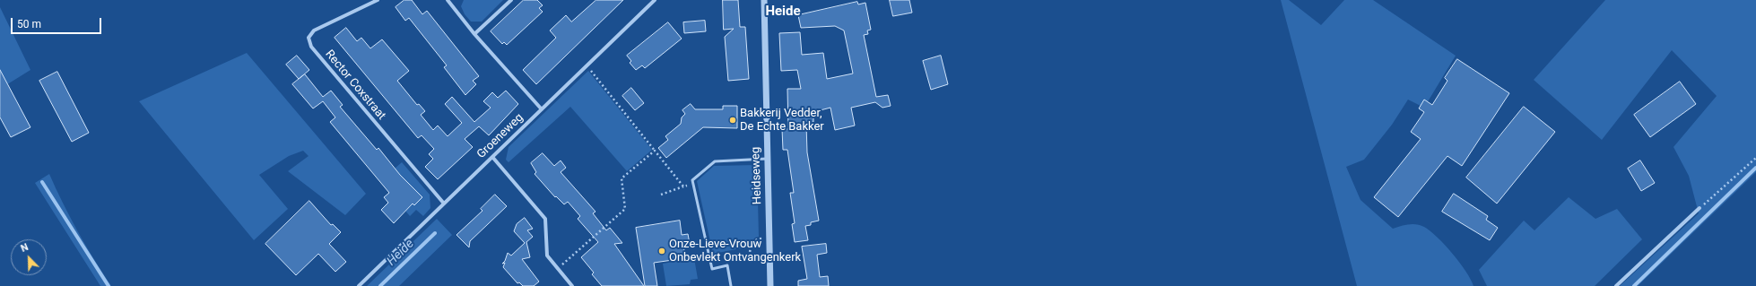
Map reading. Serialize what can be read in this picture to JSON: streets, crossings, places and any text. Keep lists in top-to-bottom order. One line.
{"streets":{"street":["Rector Coxstraat","Groeneweg","Heidseweg"]},"crossings":[["Rector Coxstraat","Groeneweg"]],"districts":["Heide"],"water":["Heide"],"places":["Bakkerij Vedder, De Echte Bakker","Onze-Lieve-Vrouw Onbevlekt Ontvangenkerk"],"scale_bar":"50 m","north":"top left"}
